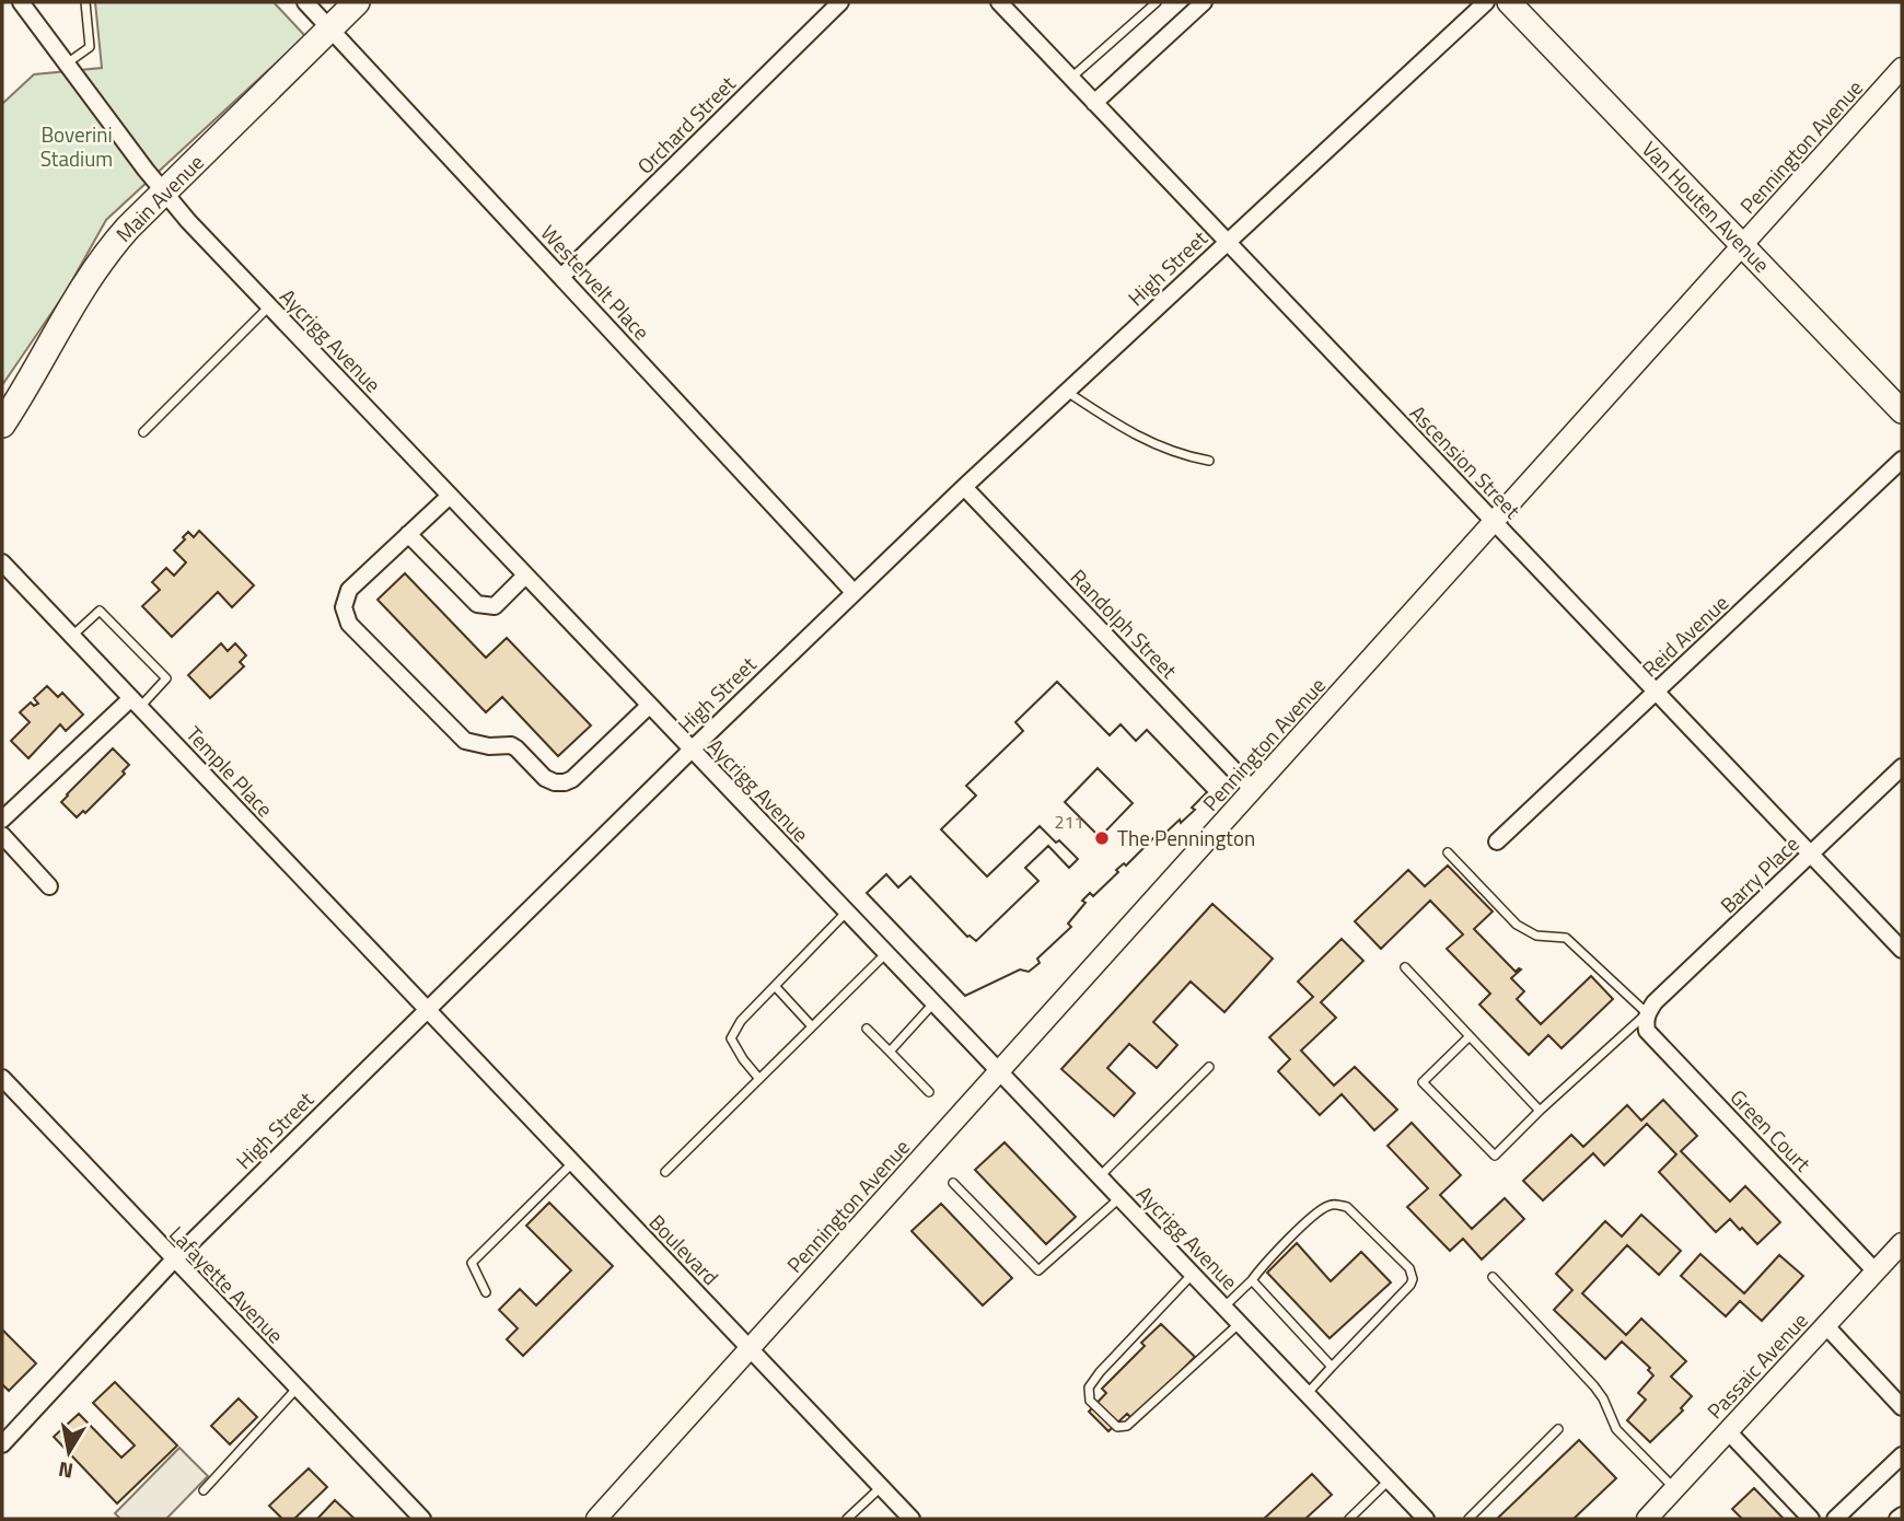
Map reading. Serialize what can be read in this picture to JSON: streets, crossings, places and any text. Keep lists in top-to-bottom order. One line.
{"streets":{"main road":["Main Avenue","Van Houten Avenue"],"street":["Orchard Street","Pennington Avenue","High Street","Westervelt Place","Aycrigg Avenue","Ascension Street","Randolph Street","Reid Avenue","Temple Place","Barry Place","Green Court","Boulevard","Lafayette Avenue","Passaic Avenue"]},"crossings":[["Orchard Street","Westervelt Place"],["Pennington Avenue","Van Houten Avenue"],["Pennington Avenue","Aycrigg Avenue"],["Pennington Avenue","Ascension Street"],["Pennington Avenue","Randolph Street"],["Pennington Avenue","Boulevard"],["Main Avenue","Westervelt Place"],["Main Avenue","Aycrigg Avenue"],["High Street","Westervelt Place"],["High Street","Aycrigg Avenue"],["High Street","Ascension Street"],["High Street","Randolph Street"],["High Street","Temple Place"],["High Street","Boulevard"],["High Street","Lafayette Avenue"],["Ascension Street","Reid Avenue"],["Ascension Street","Barry Place"],["Temple Place","Boulevard"],["Barry Place","Green Court"],["Green Court","Passaic Avenue"]],"parks":["Boverini Stadium"],"places":["The Pennington"],"house_numbers":["211"],"north":"bottom"}
